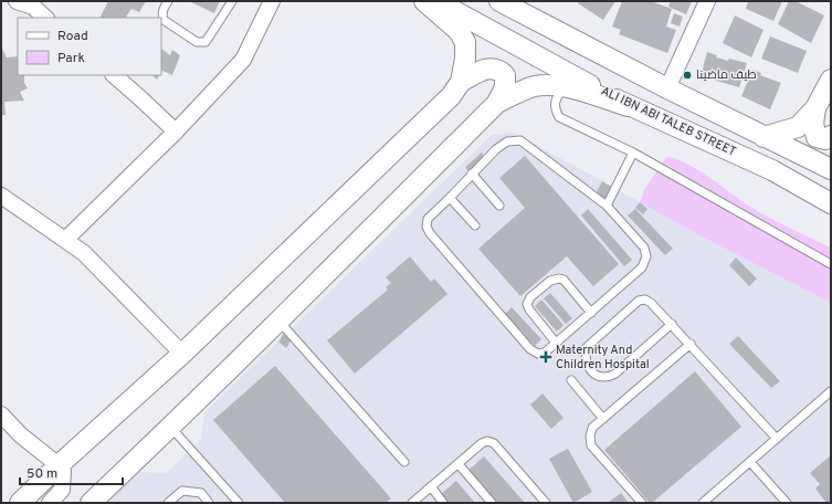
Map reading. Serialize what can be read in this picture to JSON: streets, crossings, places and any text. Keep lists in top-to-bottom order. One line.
{"streets":{"street":["ALI IBN ABI TALEB STREET"]},"places":{"other":["طيف ماضينا"],"health":["Maternity And Children Hospital"]},"legend":["Road","Park"],"scale_bar":"50 m"}
